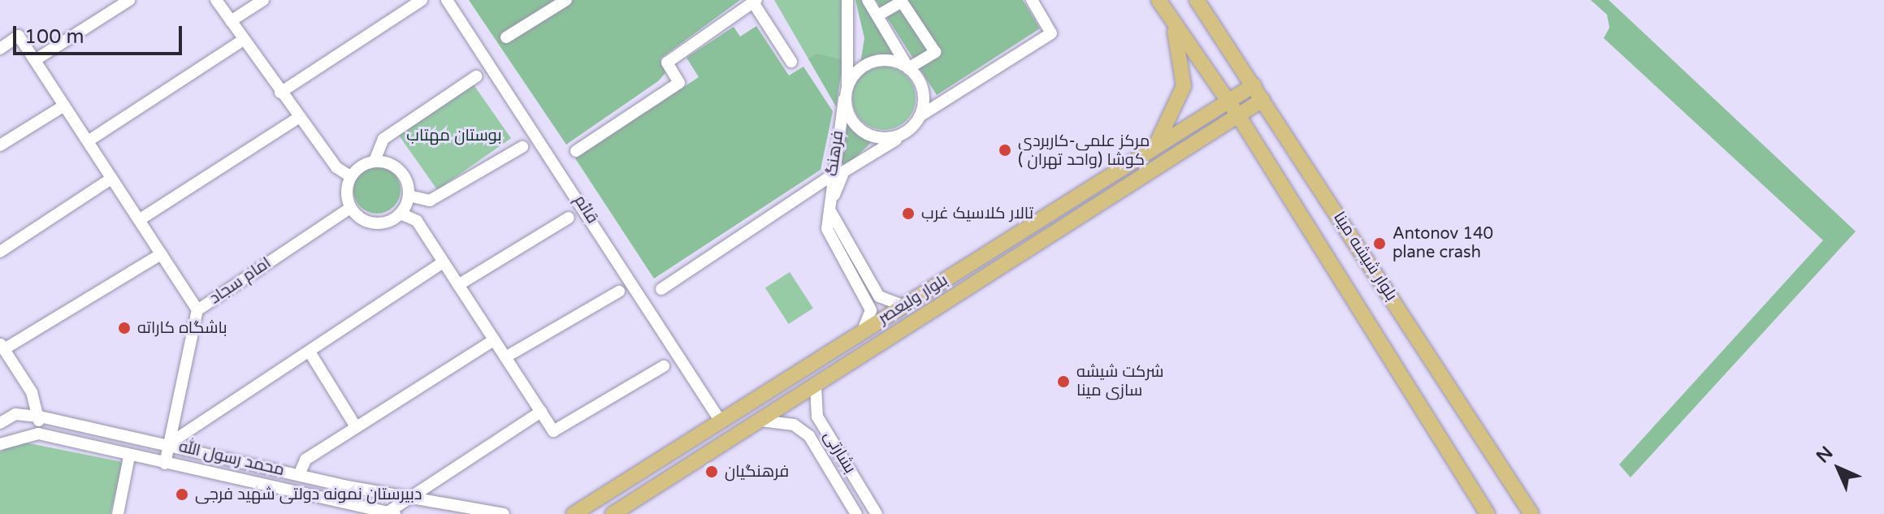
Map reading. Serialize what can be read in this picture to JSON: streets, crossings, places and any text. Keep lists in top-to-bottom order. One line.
{"streets":{"main road":["بلوار شیشه مینا","بلوار ولیعصر"],"street":["فرهنگ","قائم","امام سجاد","بشارتی","محمد رسول الله"]},"crossings":[["فرهنگ","بلوار ولیعصر"],["قائم","بلوار ولیعصر"],["بلوار شیشه مینا","بلوار ولیعصر"],["امام سجاد","محمد رسول الله"],["بلوار ولیعصر","بشارتی"]],"parks":["بوستان مهتاب"],"places":["مرکز علمی-کاربردی کوشا (واحد تهران )","تالار کلاسیک غرب","Antonov 140 plane crash","باشگاه کاراته","شرکت شیشه سازی مینا","فرهنگیان","دبیرستان نمونه دولتی شهید فرجی"],"scale_bar":"100 m","north":"top left"}
